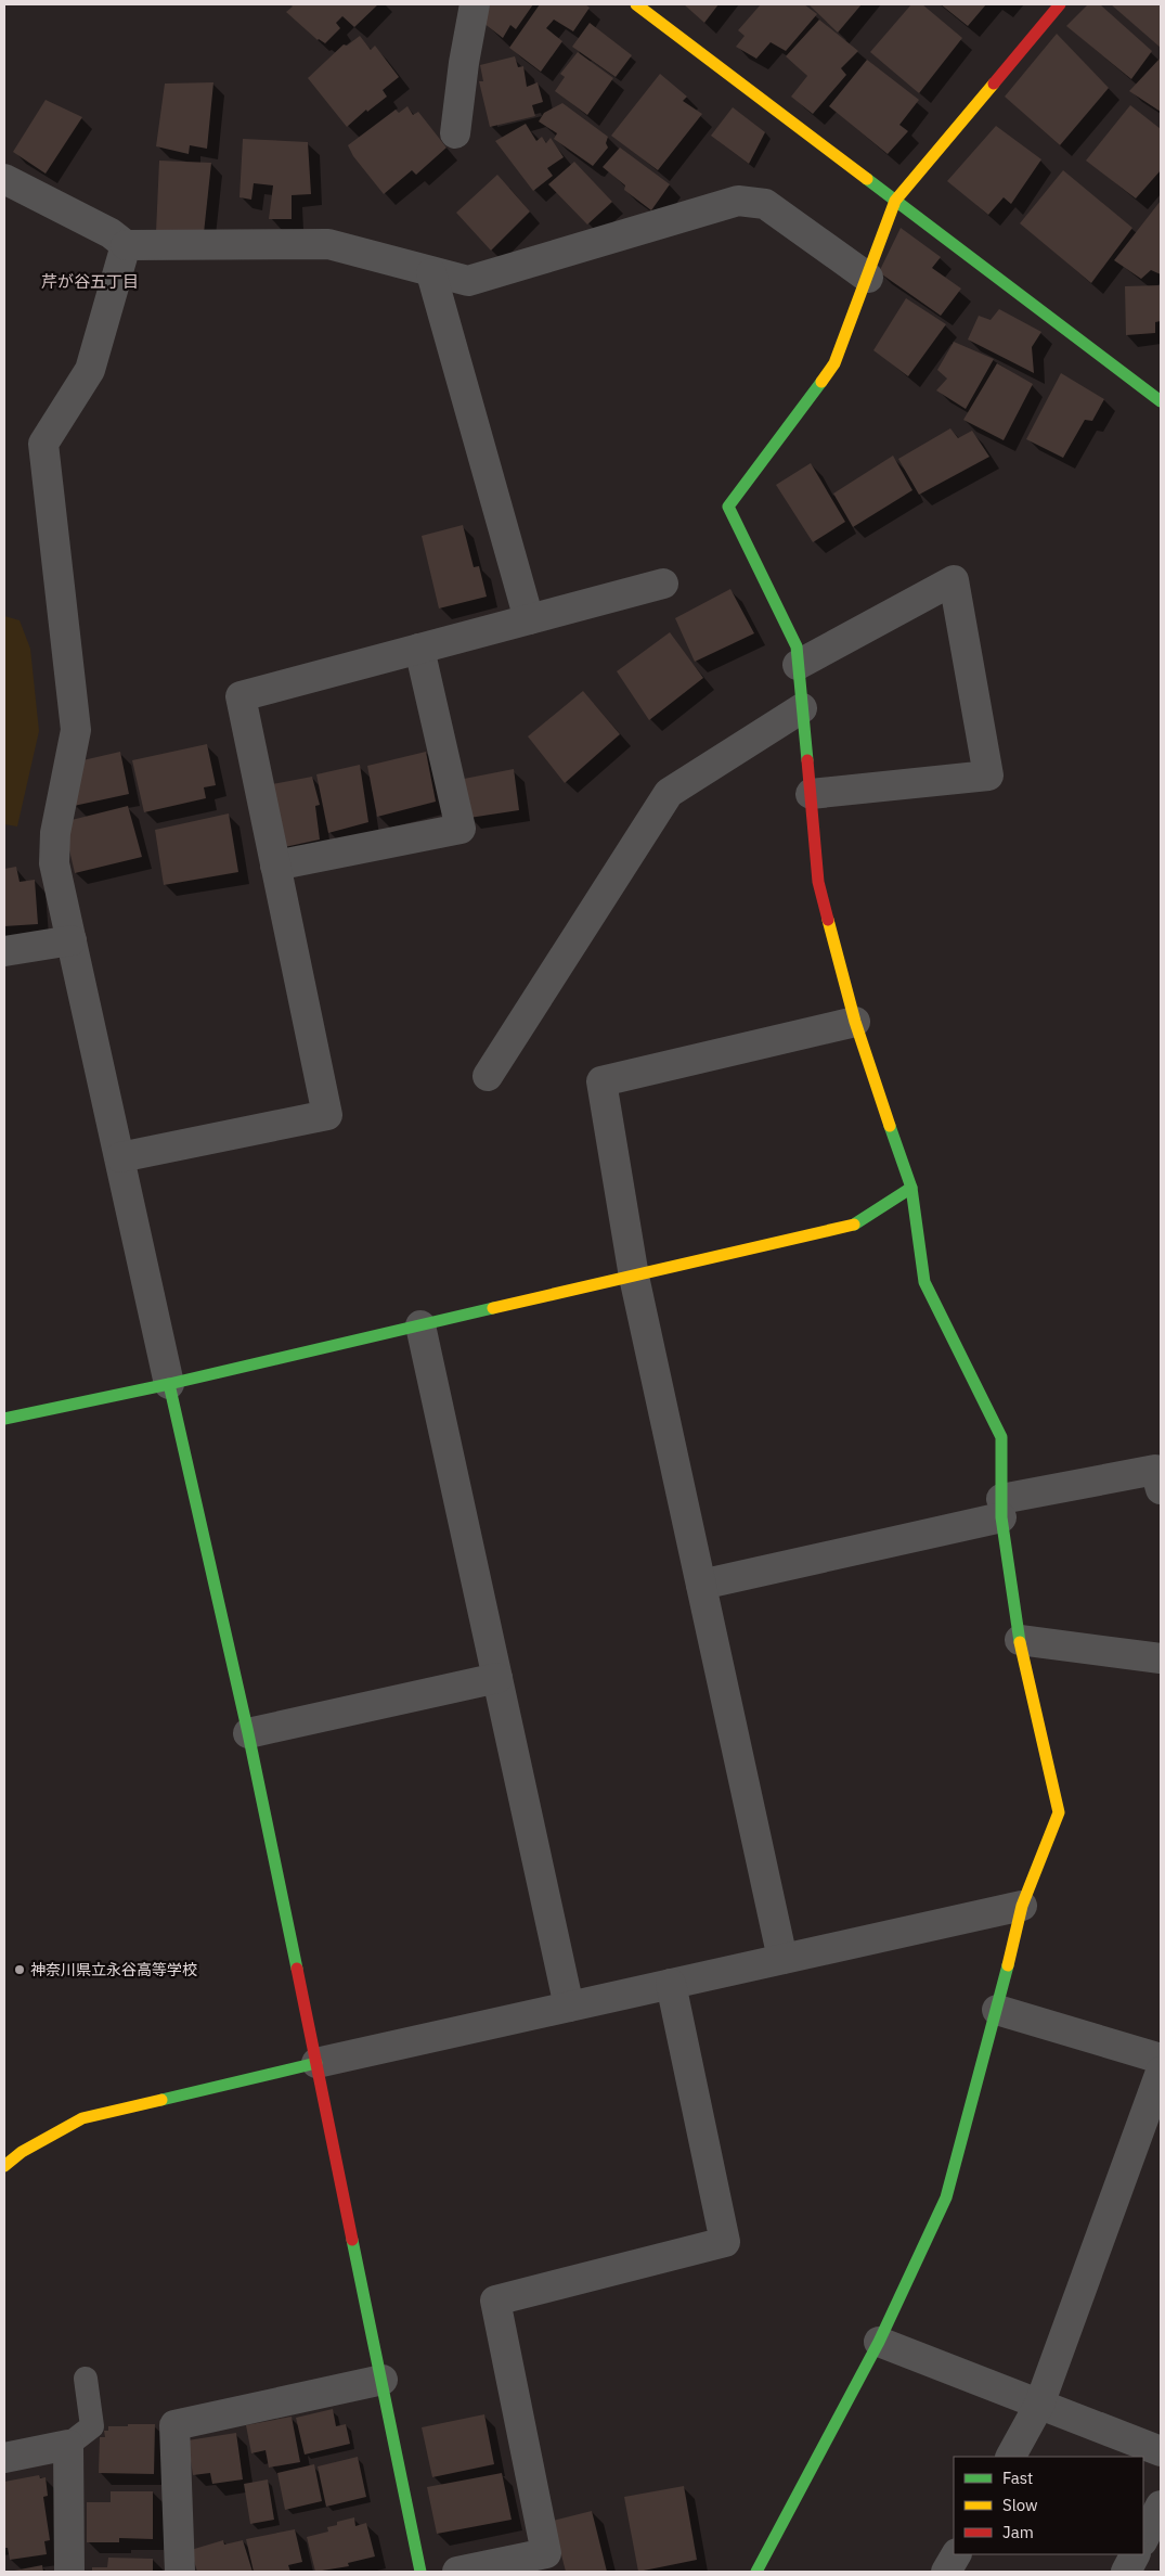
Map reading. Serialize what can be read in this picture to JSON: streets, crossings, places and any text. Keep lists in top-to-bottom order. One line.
{"districts":["芹が谷五丁目"],"places":["神奈川県立永谷高等学校"],"legend":["Fast","Slow","Jam"]}
